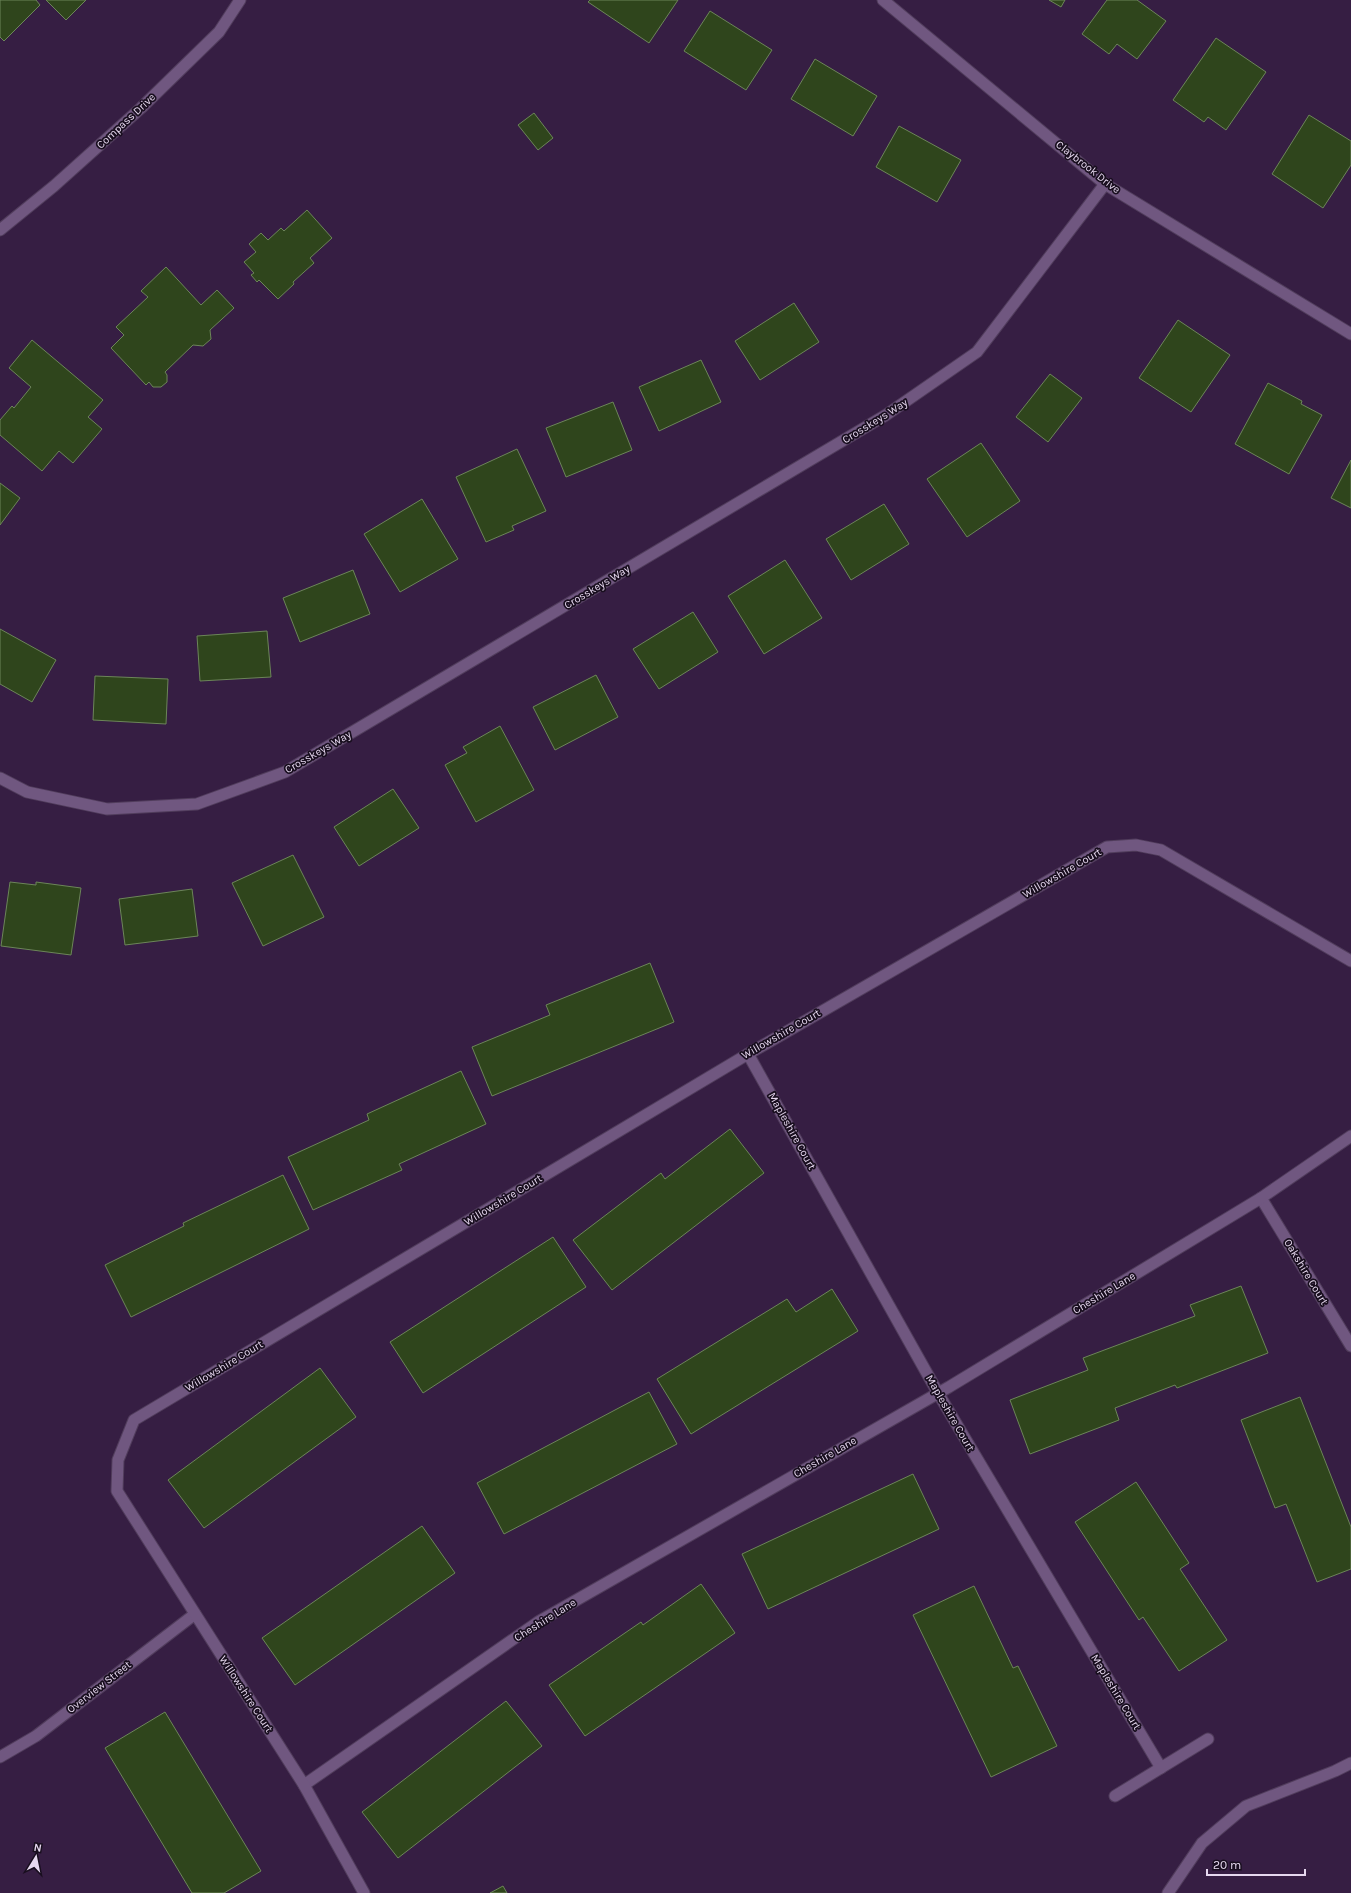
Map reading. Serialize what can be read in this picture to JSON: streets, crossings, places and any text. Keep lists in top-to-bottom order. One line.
{"streets":{"street":["Compass Drive","Claybrook Drive","Crosskeys Way","Willowshire Court","Mapleshire Court","Oakshire Court","Cheshire Lane","Overview Street"]},"crossings":[["Claybrook Drive","Crosskeys Way"],["Willowshire Court","Mapleshire Court"],["Willowshire Court","Cheshire Lane"],["Willowshire Court","Overview Street"],["Mapleshire Court","Cheshire Lane"],["Oakshire Court","Cheshire Lane"]],"scale_bar":"20 m","north":"top"}
